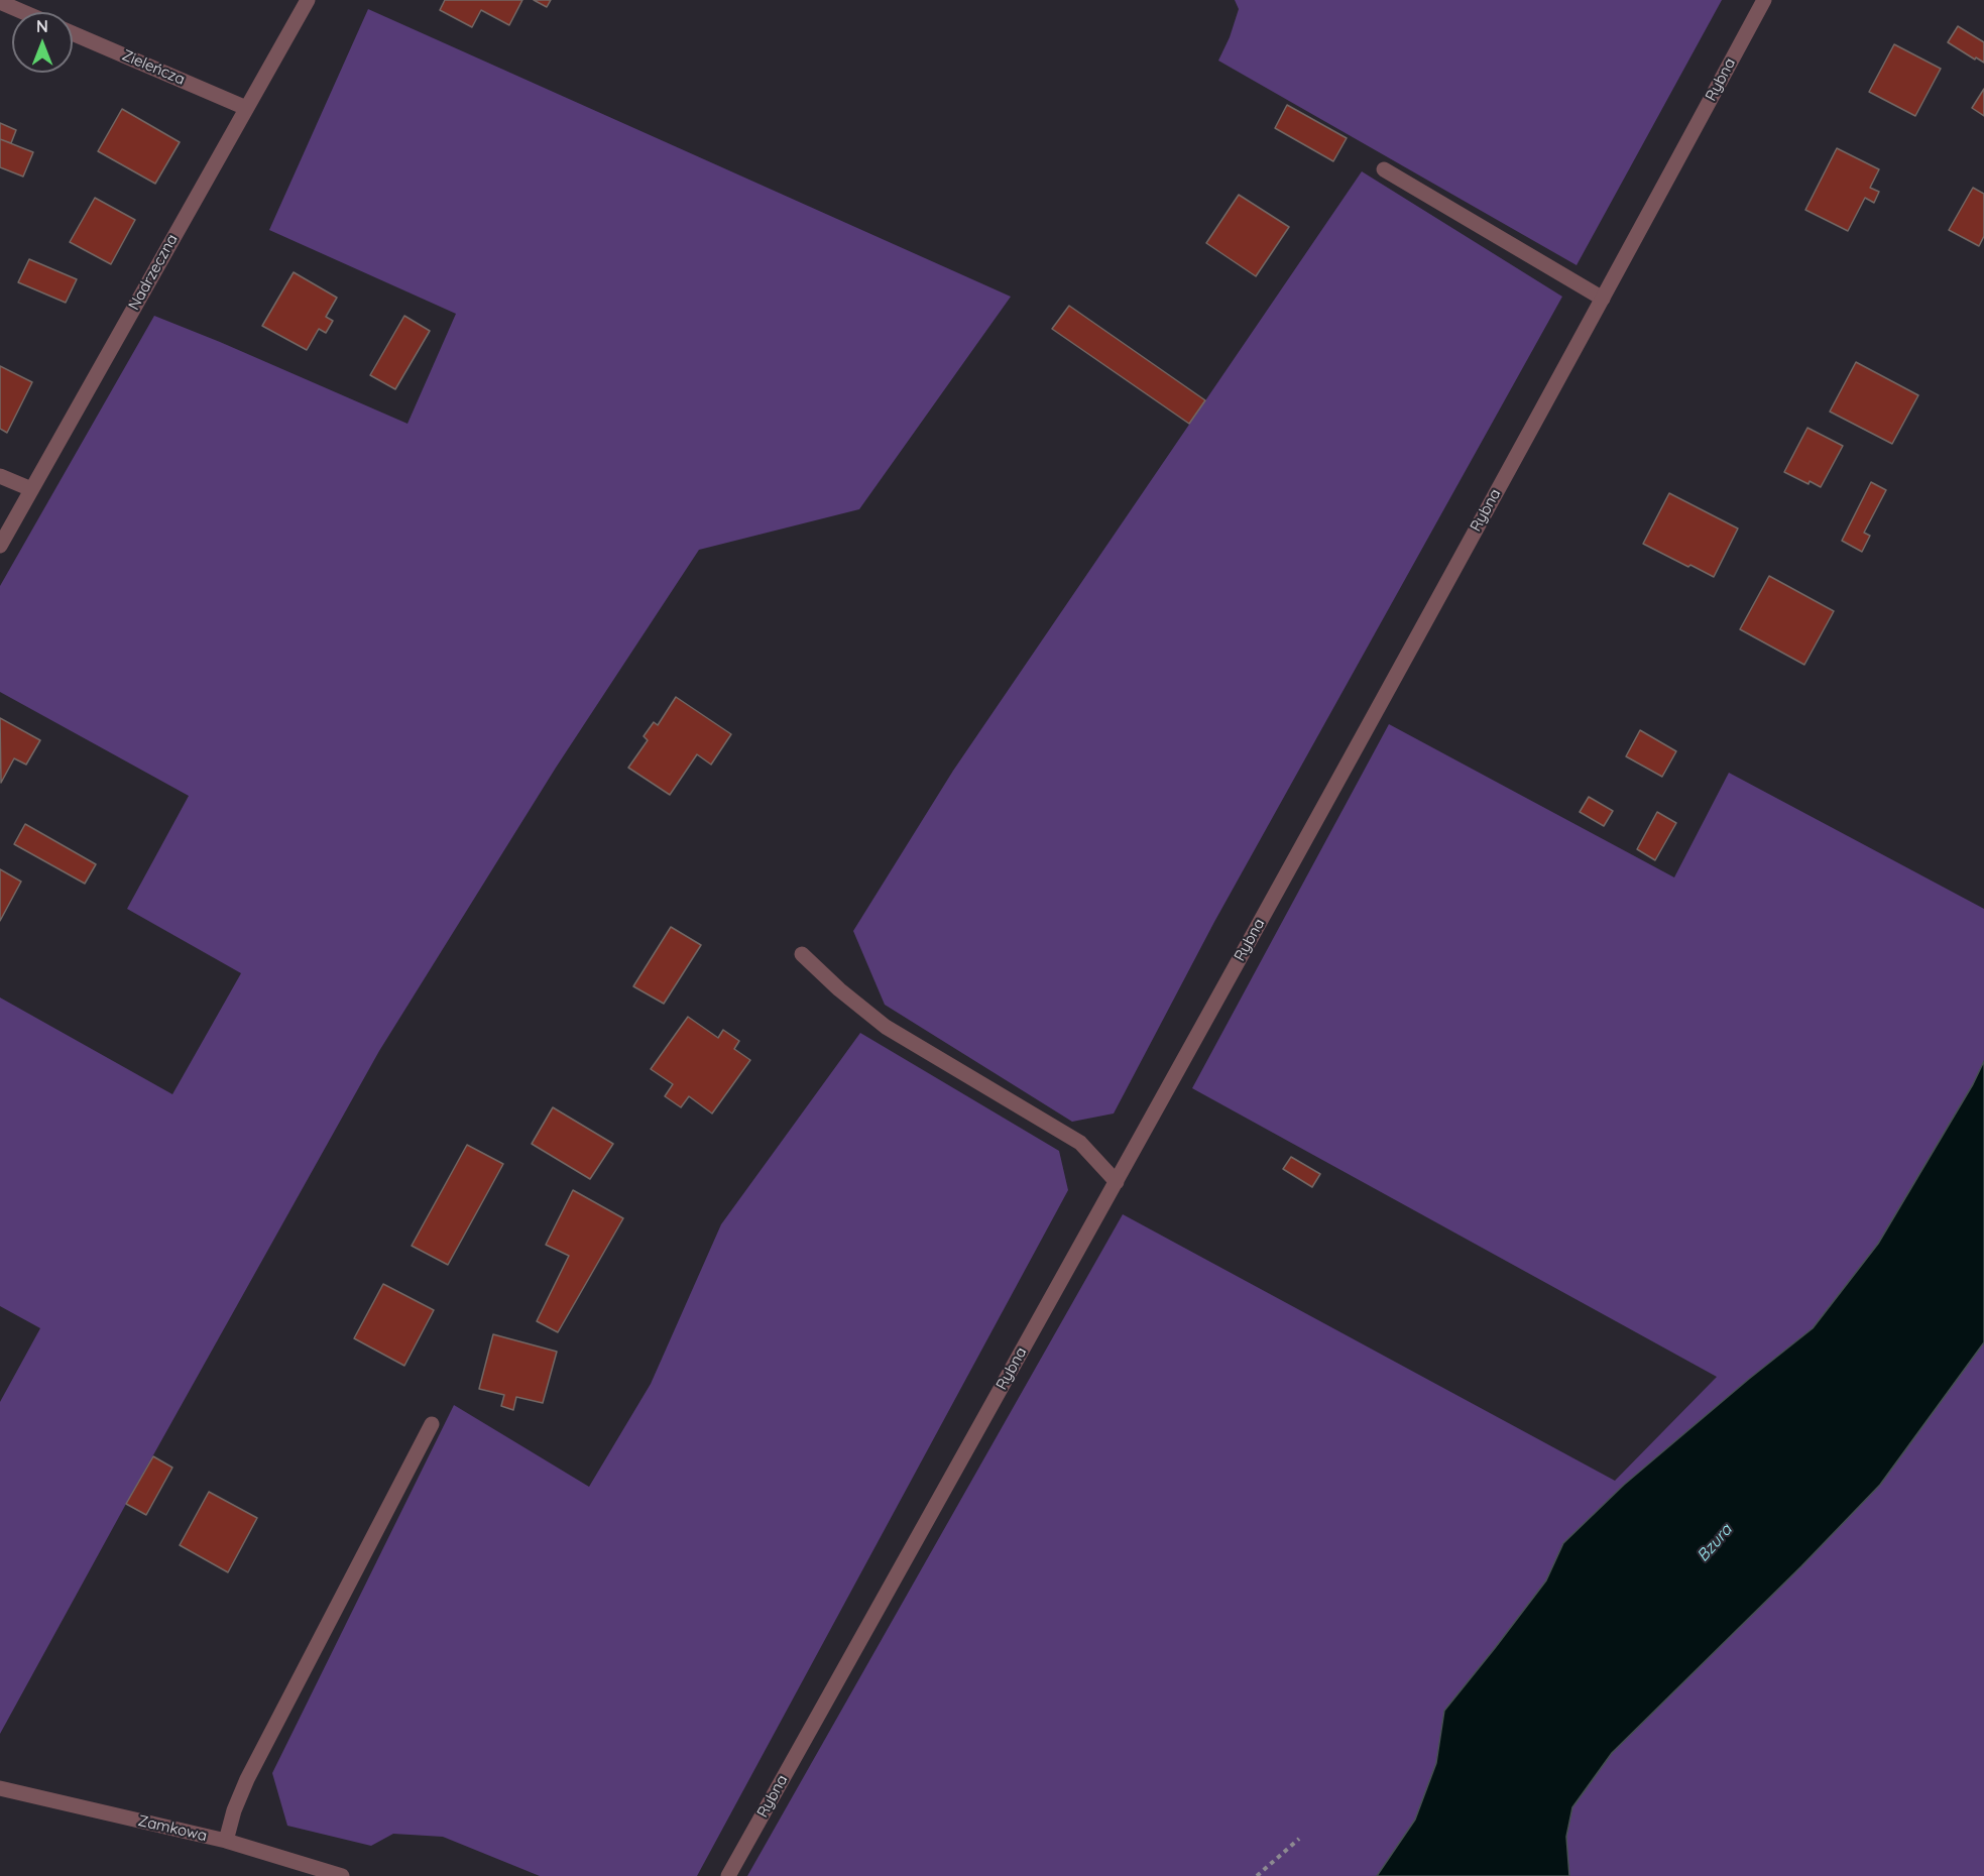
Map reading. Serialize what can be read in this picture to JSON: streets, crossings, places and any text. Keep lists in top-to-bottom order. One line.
{"streets":{"street":["Zieleńcza","Rybna","Nadrzeczna","Zamkowa"]},"crossings":[["Zieleńcza","Nadrzeczna"]],"water":["Bzura"],"north":"top"}
